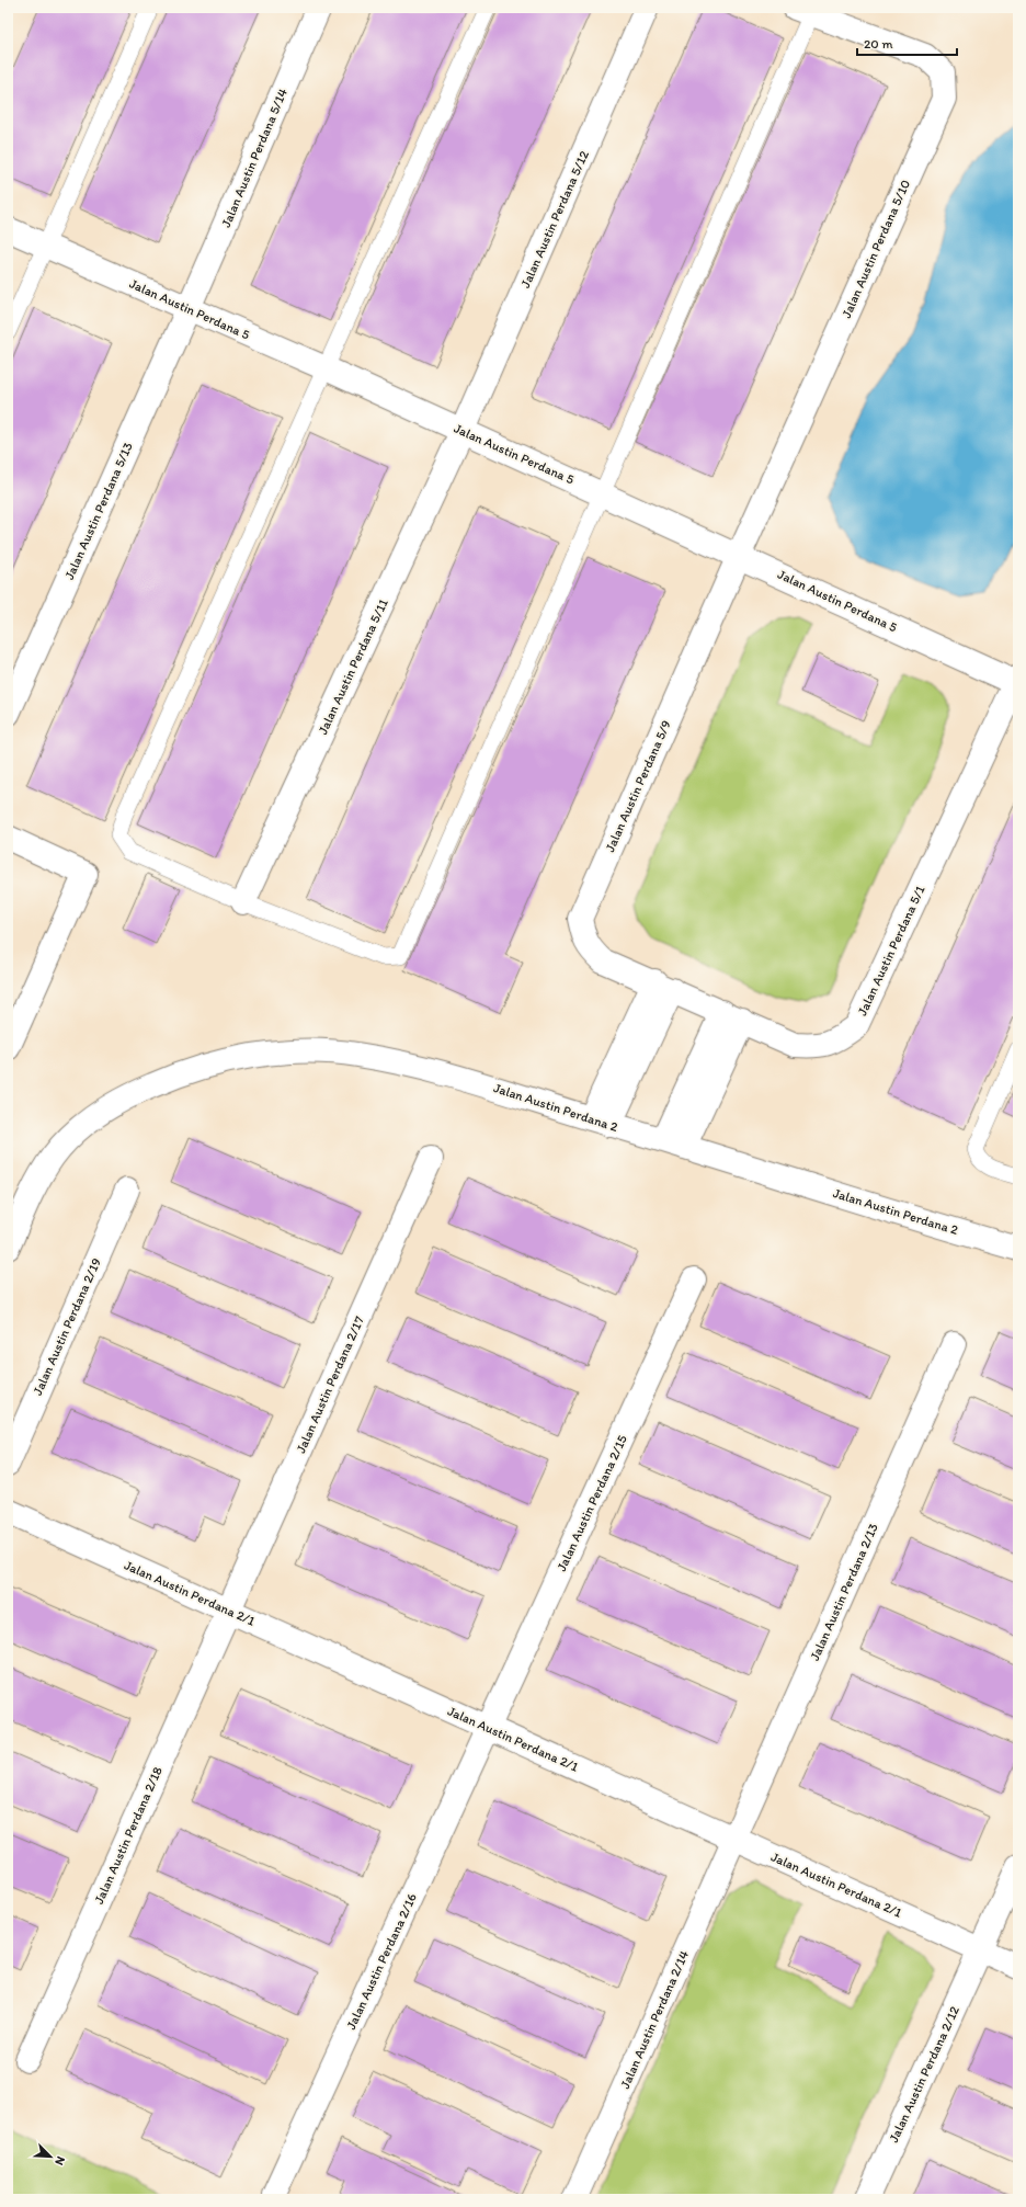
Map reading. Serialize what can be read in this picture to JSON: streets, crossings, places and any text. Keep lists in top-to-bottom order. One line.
{"streets":{"street":["Jalan Austin Perdana 5/14","Jalan Austin Perdana 5/12","Jalan Austin Perdana 5/10","Jalan Austin Perdana 5","Jalan Austin Perdana 5/13","Jalan Austin Perdana 5/11","Jalan Austin Perdana 5/9","Jalan Austin Perdana 5/1","Jalan Austin Perdana 2","Jalan Austin Perdana 2/19","Jalan Austin Perdana 2/17","Jalan Austin Perdana 2/15","Jalan Austin Perdana 2/13","Jalan Austin Perdana 2/1","Jalan Austin Perdana 2/18","Jalan Austin Perdana 2/16","Jalan Austin Perdana 2/14","Jalan Austin Perdana 2/12"]},"crossings":[["Jalan Austin Perdana 5/14","Jalan Austin Perdana 5"],["Jalan Austin Perdana 5/14","Jalan Austin Perdana 5/13"],["Jalan Austin Perdana 5/12","Jalan Austin Perdana 5"],["Jalan Austin Perdana 5/12","Jalan Austin Perdana 5/11"],["Jalan Austin Perdana 5/10","Jalan Austin Perdana 5"],["Jalan Austin Perdana 5/10","Jalan Austin Perdana 5/9"],["Jalan Austin Perdana 5","Jalan Austin Perdana 5/13"],["Jalan Austin Perdana 5","Jalan Austin Perdana 5/11"],["Jalan Austin Perdana 5","Jalan Austin Perdana 5/9"],["Jalan Austin Perdana 5","Jalan Austin Perdana 5/1"],["Jalan Austin Perdana 5/9","Jalan Austin Perdana 5/1"],["Jalan Austin Perdana 2/17","Jalan Austin Perdana 2/1"],["Jalan Austin Perdana 2/17","Jalan Austin Perdana 2/18"],["Jalan Austin Perdana 2/15","Jalan Austin Perdana 2/1"],["Jalan Austin Perdana 2/15","Jalan Austin Perdana 2/16"],["Jalan Austin Perdana 2/13","Jalan Austin Perdana 2/1"],["Jalan Austin Perdana 2/13","Jalan Austin Perdana 2/14"],["Jalan Austin Perdana 2/1","Jalan Austin Perdana 2/18"],["Jalan Austin Perdana 2/1","Jalan Austin Perdana 2/16"],["Jalan Austin Perdana 2/1","Jalan Austin Perdana 2/14"],["Jalan Austin Perdana 2/1","Jalan Austin Perdana 2/12"]],"scale_bar":"20 m","north":"bottom right"}
